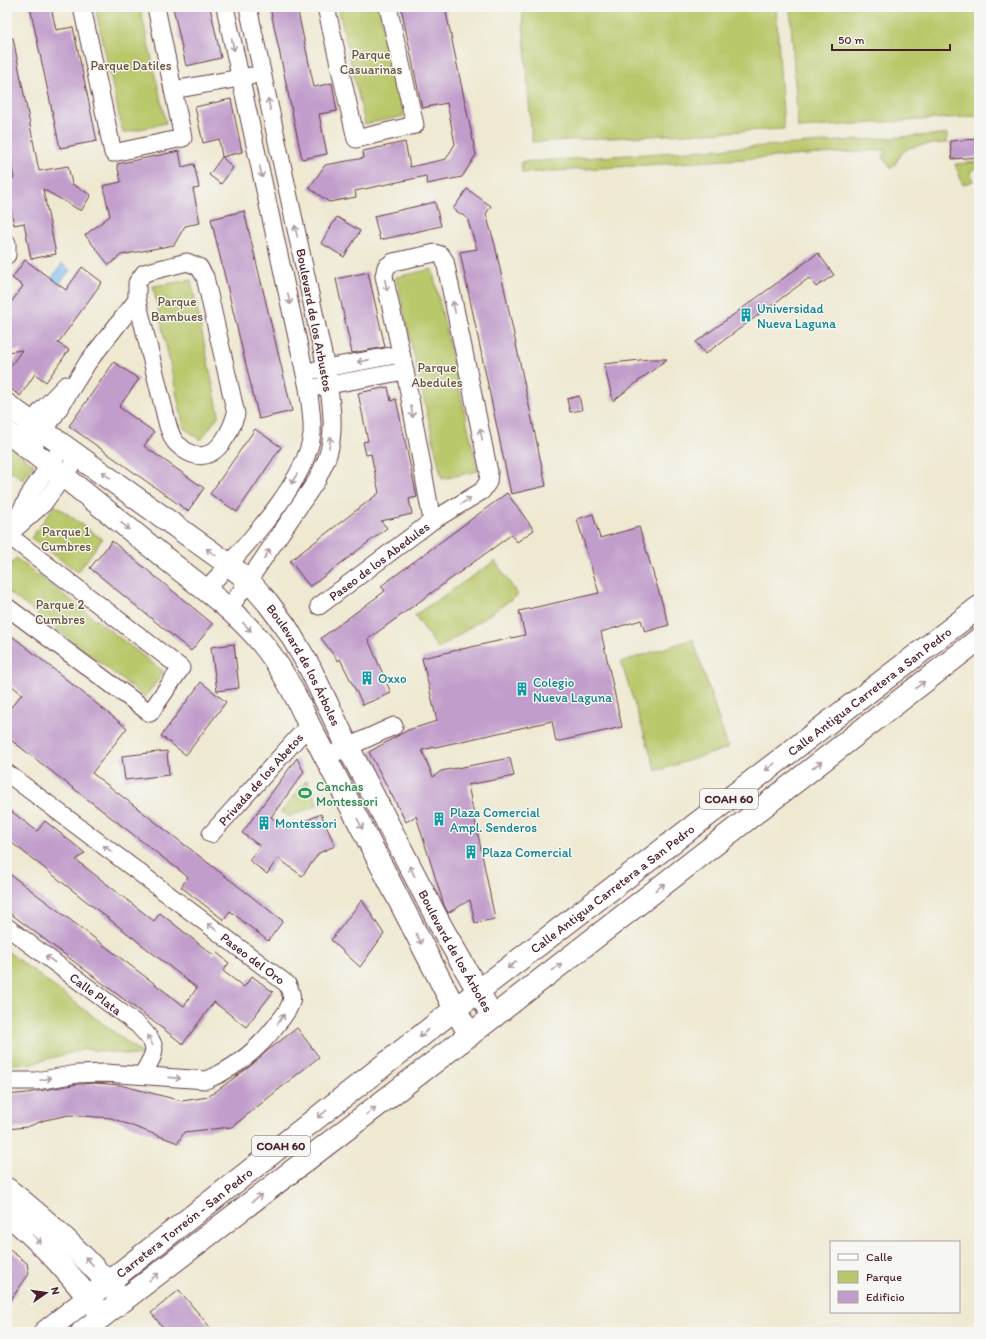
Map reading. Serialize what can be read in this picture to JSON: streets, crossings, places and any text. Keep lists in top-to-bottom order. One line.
{"streets":{"main road":["Boulevard de los Árboles","Calle Antigua Carretera a San Pedro","COAH 60","Carretera Torreón - San Pedro"],"street":["Boulevard de los Arbustos","Paseo de los Abedules","Privada de los Abetos","Paseo del Oro","Calle Plata"]},"crossings":[["Boulevard de los Arbustos","Boulevard de los Árboles"],["Boulevard de los Árboles","Calle Antigua Carretera a San Pedro"],["Boulevard de los Árboles","Privada de los Abetos"],["Boulevard de los Árboles","Carretera Torreón - San Pedro"],["Calle Antigua Carretera a San Pedro","Carretera Torreón - San Pedro"],["Paseo del Oro","Calle Plata"]],"one_way":["Calle Plata"],"parks":["Parque Casuarinas","Parque Datiles","Parque Bambues","Parque Abedules","Parque 1 Cumbres","Parque 2 Cumbres"],"places":{"building":["Universidad Nueva Laguna","Oxxo","Colegio Nueva Laguna","Plaza Comercial Ampl. Senderos","Montessori","Plaza Comercial"],"sports":["Canchas Montessori"]},"legend":["Calle","Parque","Edificio"],"scale_bar":"50 m","north":"right"}
